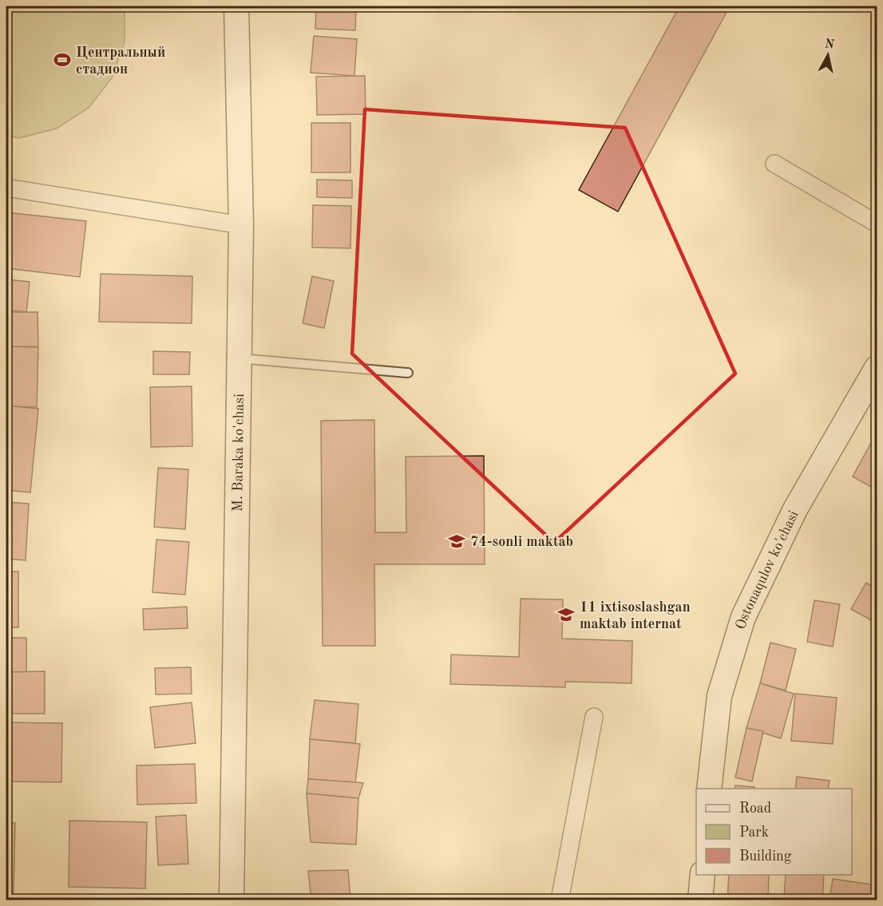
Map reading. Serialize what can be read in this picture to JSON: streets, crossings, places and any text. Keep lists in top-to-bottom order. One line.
{"streets":{"street":["M. Baraka ko'chasi","Ostonaqulov ko'chasi"]},"places":{"sports":["Центральный стадион"],"school or university":["74-sonli maktab","11 ixtisoslashgan maktab internat"]},"legend":["Road","Park","Building"],"north":"top"}
